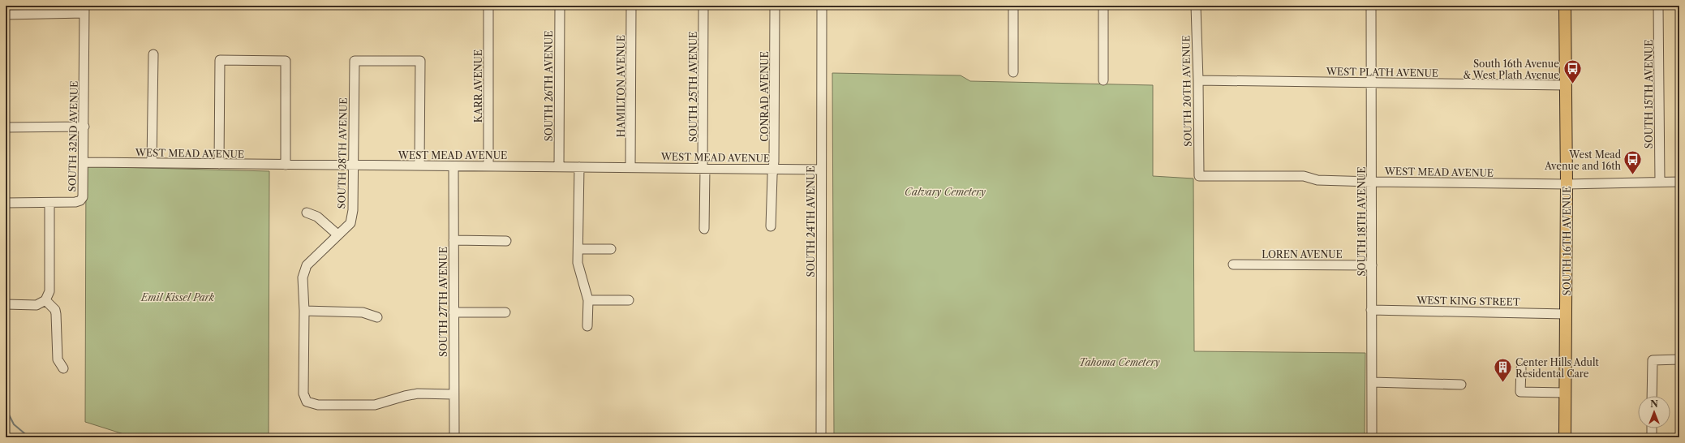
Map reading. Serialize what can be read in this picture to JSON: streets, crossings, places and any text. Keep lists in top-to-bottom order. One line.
{"streets":{"main road":["SOUTH 16TH AVENUE"],"street":["WEST PLATH AVENUE","KARR AVENUE","SOUTH 26TH AVENUE","HAMILTON AVENUE","SOUTH 25TH AVENUE","SOUTH 20TH AVENUE","SOUTH 15TH AVENUE","CONRAD AVENUE","SOUTH 32ND AVENUE","WEST MEAD AVENUE","SOUTH 28TH AVENUE","SOUTH 24TH AVENUE","SOUTH 18TH AVENUE","LOREN AVENUE","WEST KING STREET","SOUTH 27TH AVENUE"]},"crossings":[["WEST PLATH AVENUE","SOUTH 20TH AVENUE"],["WEST PLATH AVENUE","SOUTH 18TH AVENUE"],["WEST PLATH AVENUE","SOUTH 16TH AVENUE"],["KARR AVENUE","WEST MEAD AVENUE"],["SOUTH 26TH AVENUE","WEST MEAD AVENUE"],["HAMILTON AVENUE","WEST MEAD AVENUE"],["SOUTH 25TH AVENUE","WEST MEAD AVENUE"],["SOUTH 20TH AVENUE","WEST MEAD AVENUE"],["SOUTH 15TH AVENUE","WEST MEAD AVENUE"],["CONRAD AVENUE","WEST MEAD AVENUE"],["SOUTH 32ND AVENUE","WEST MEAD AVENUE"],["WEST MEAD AVENUE","SOUTH 28TH AVENUE"],["WEST MEAD AVENUE","SOUTH 24TH AVENUE"],["WEST MEAD AVENUE","SOUTH 18TH AVENUE"],["WEST MEAD AVENUE","SOUTH 16TH AVENUE"],["WEST MEAD AVENUE","SOUTH 27TH AVENUE"],["SOUTH 28TH AVENUE","SOUTH 27TH AVENUE"],["SOUTH 18TH AVENUE","LOREN AVENUE"],["SOUTH 18TH AVENUE","WEST KING STREET"],["SOUTH 16TH AVENUE","WEST KING STREET"]],"parks":["Calvary Cemetery","Emil Kissel Park","Tahoma Cemetery"],"places":{"bus stop":["South 16th Avenue & West Plath Avenue","West Mead Avenue and 16th"],"building":["Center Hills Adult Residental Care"]},"north":"top"}
